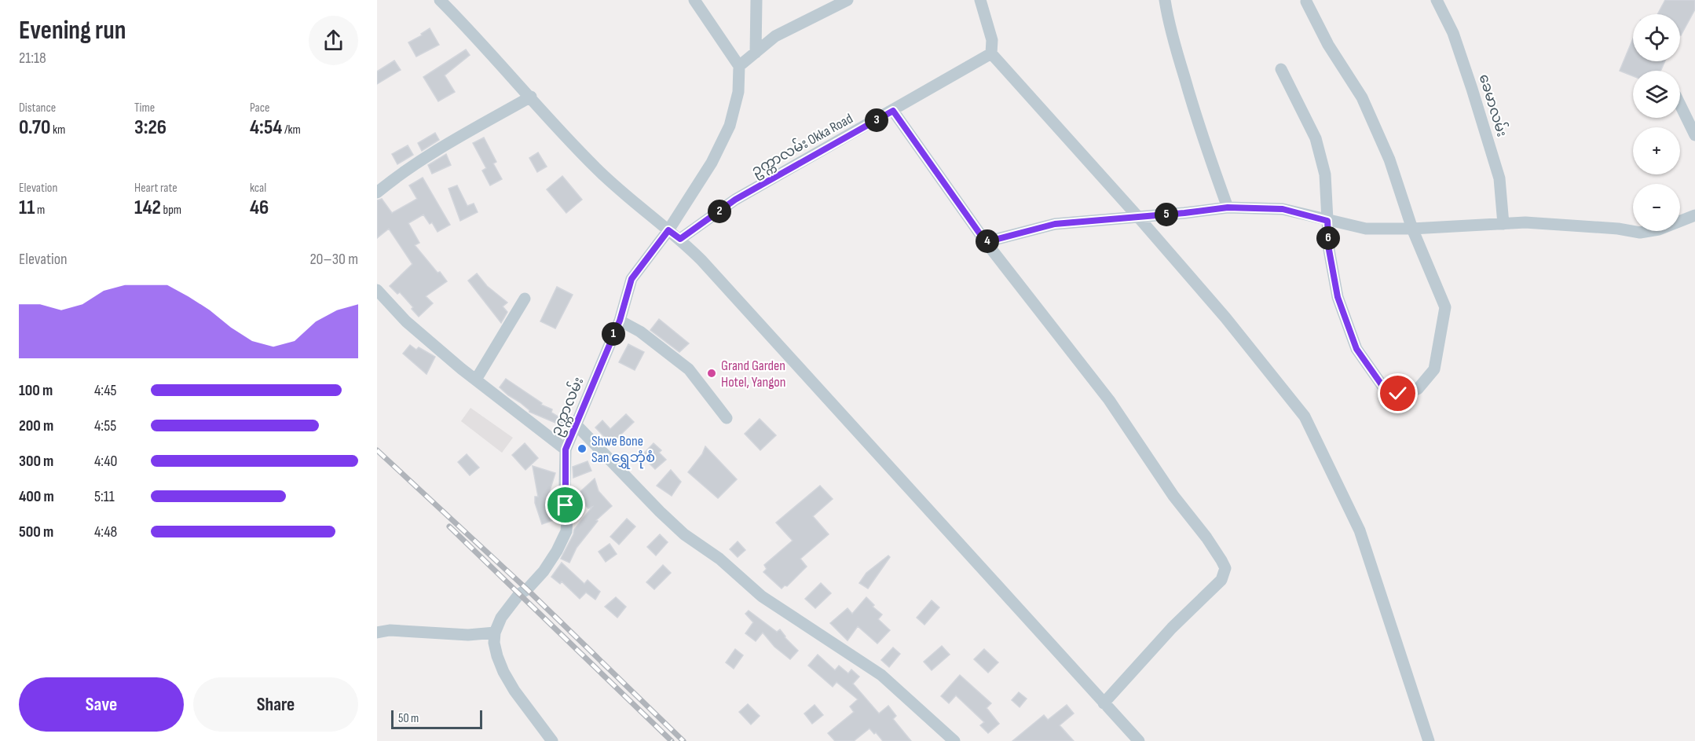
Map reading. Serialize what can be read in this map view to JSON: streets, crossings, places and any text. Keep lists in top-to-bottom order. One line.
{"streets":{"street":["ခေမာလမ်း","ဥက္ကာလမ်း Okka Road","ဥက္ကာလမ်း"]},"places":["Grand Garden Hotel, Yangon","Shwe Bone San ရွှေဘုံစံ"],"scale_bar":"50 m","page":{"heading":["Evening run","21:18"],"map_buttons":["+","−"],"stats":[["Distance","0.70 km"],["Time","3:26"],["Pace","4:54 /km"],["Elevation","11 m"],["Heart rate","142 bpm"],["kcal","46"]],"pins":["3","2","5","6","4","1"],"chart":["Elevation","20–30 m"],"list":[{"name":"100 m","note":"4:45"},{"name":"200 m","note":"4:55"},{"name":"300 m","note":"4:40"},{"name":"400 m","note":"5:11"},{"name":"500 m","note":"4:48"}],"buttons":["Save","Share"],"scale":"50 m"}}
